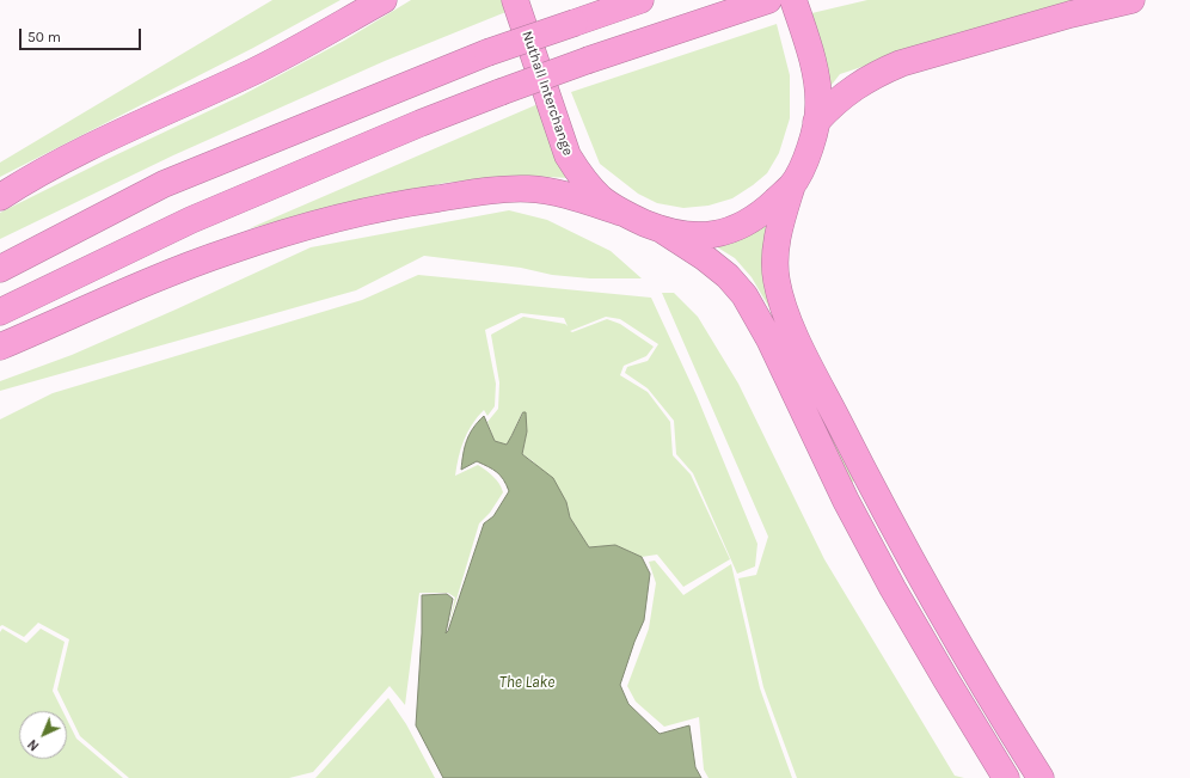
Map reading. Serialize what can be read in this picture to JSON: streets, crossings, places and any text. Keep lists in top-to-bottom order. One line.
{"streets":{"highway":["Nuthall Interchange"]},"water":["The Lake"],"scale_bar":"50 m","north":"bottom left"}
